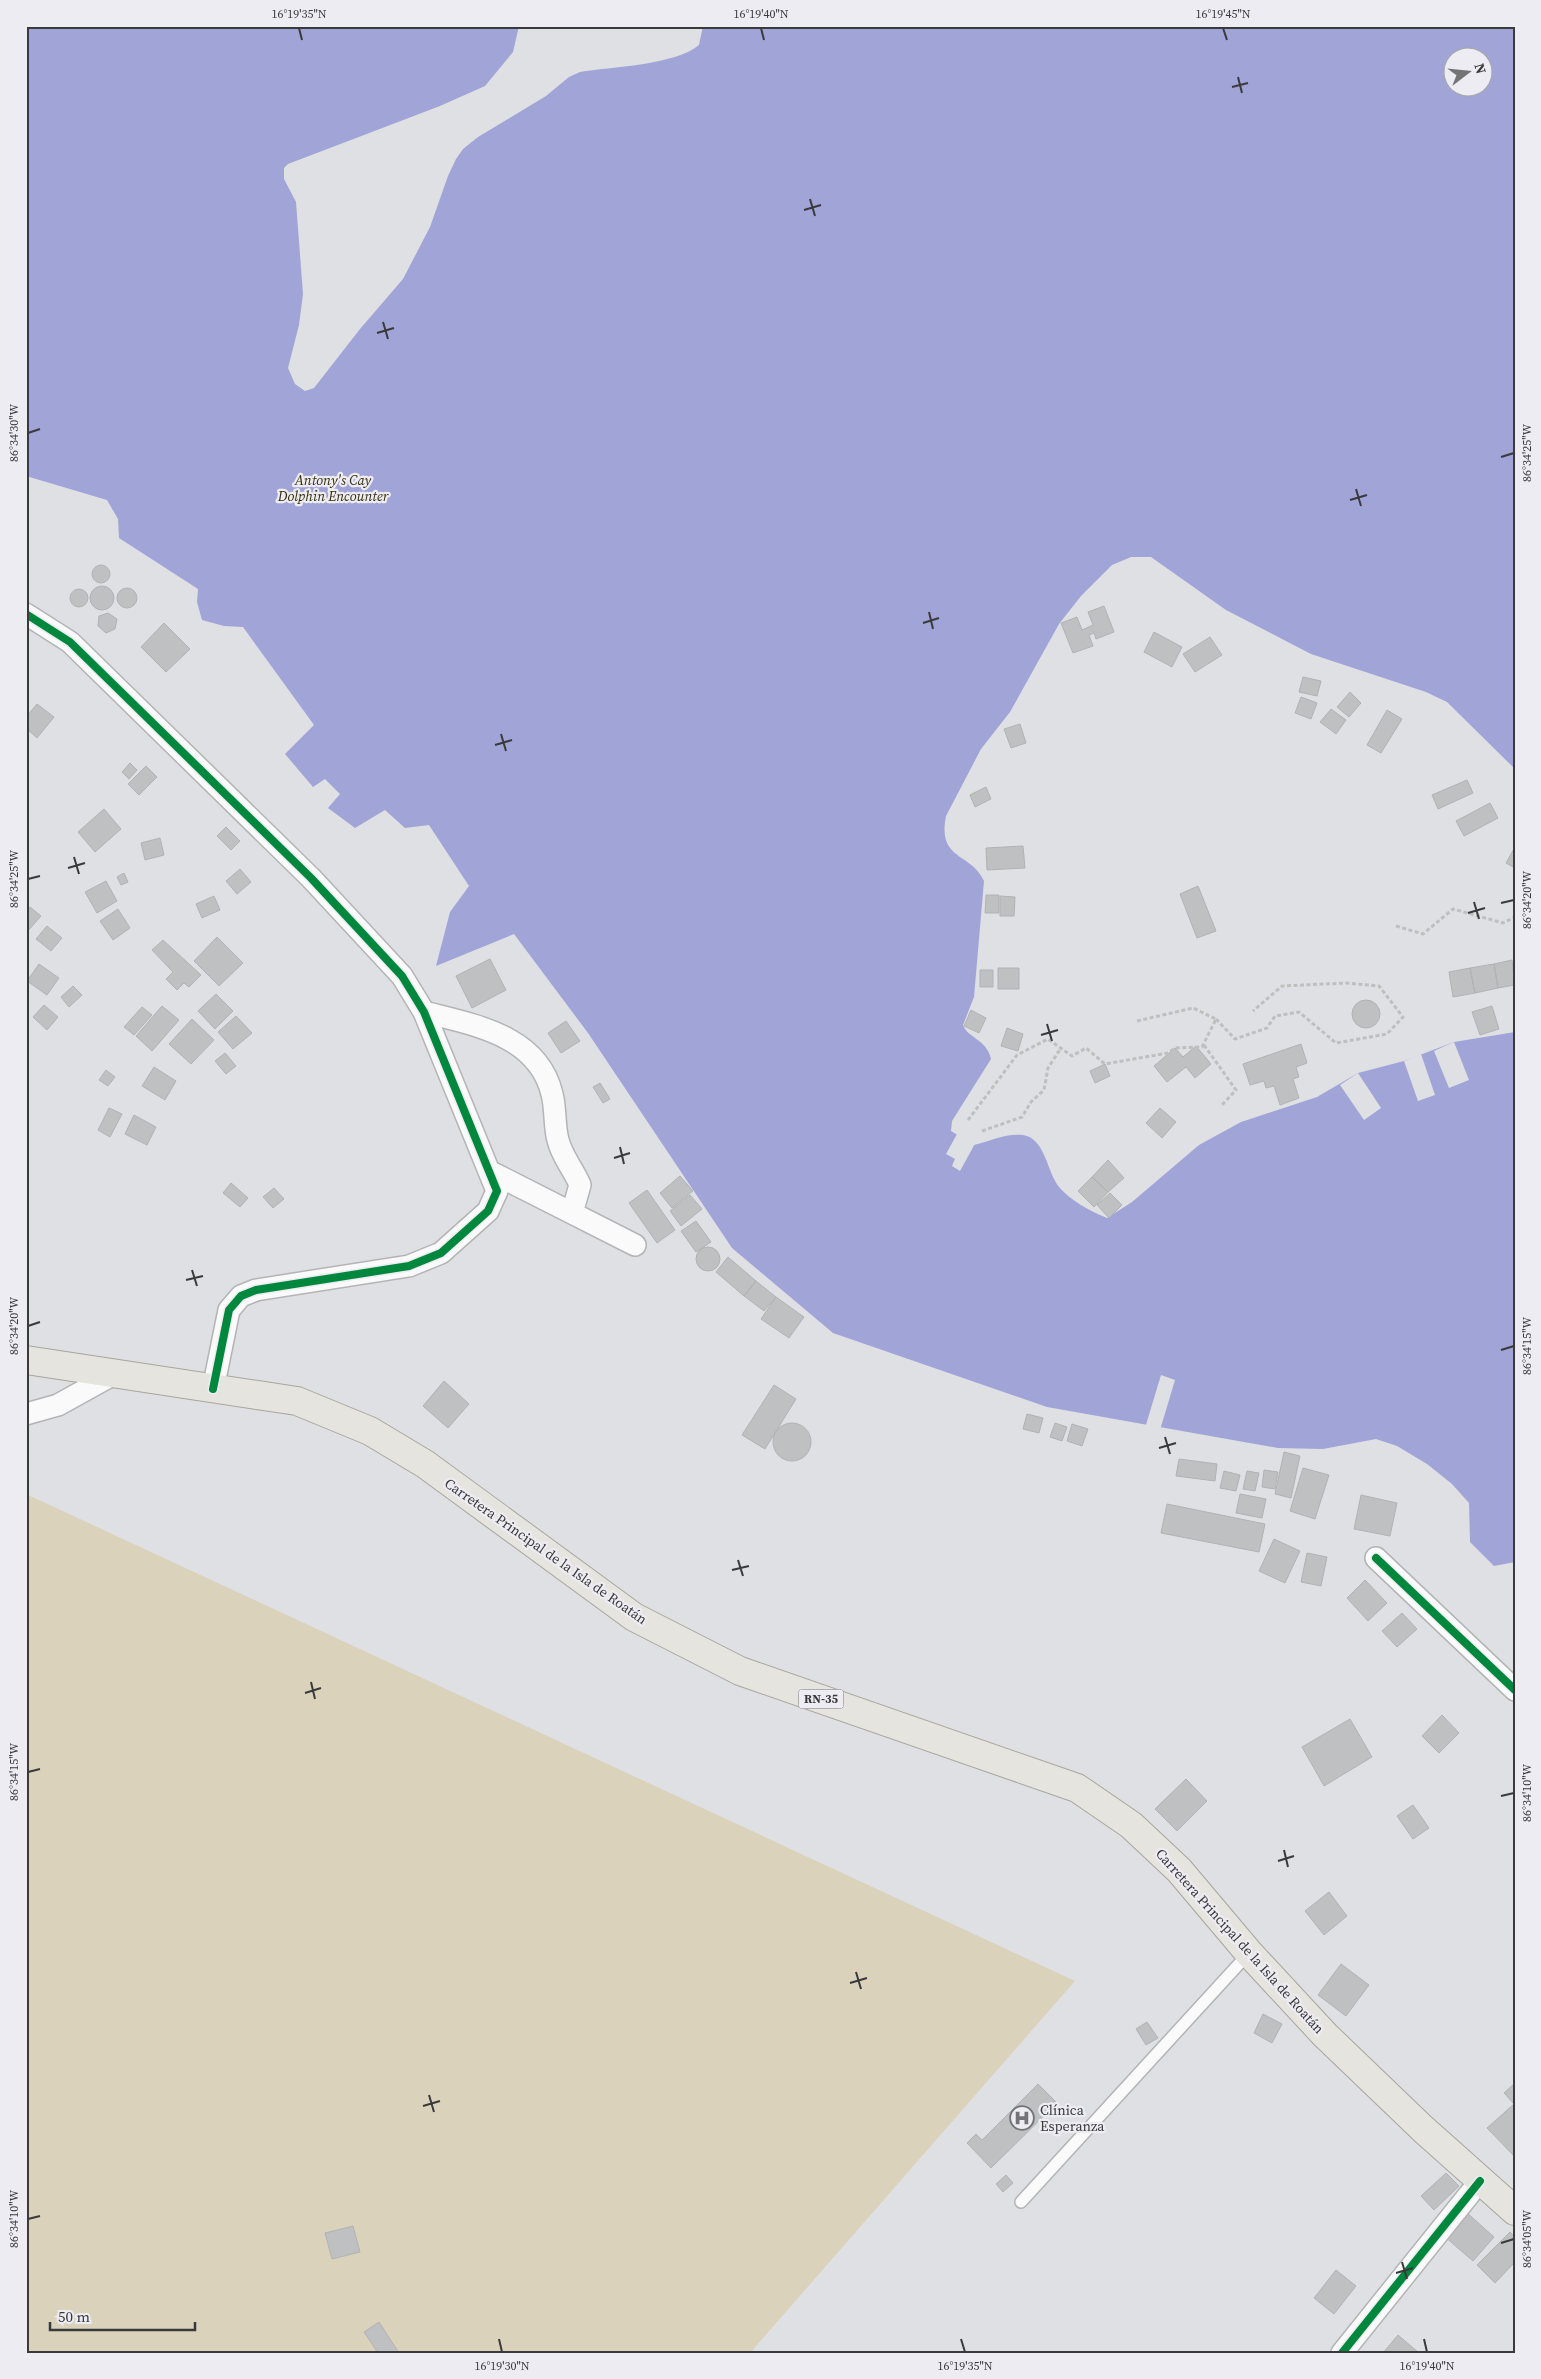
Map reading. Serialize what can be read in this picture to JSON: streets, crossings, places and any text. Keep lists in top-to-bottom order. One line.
{"streets":{"main road":["Carretera Principal de la Isla de Roatán","RN-35"]},"parks":["Antony's Cay Dolphin Encounter"],"places":{"hospital":["Clínica Esperanza"]},"scale_bar":"50 m","north":"right","coordinates":["16°19'35\"N","16°19'40\"N","16°19'45\"N","86°34'30\"W","86°34'25\"W","86°34'20\"W","86°34'15\"W","86°34'10\"W","86°34'05\"W","16°19'30\"N"]}
